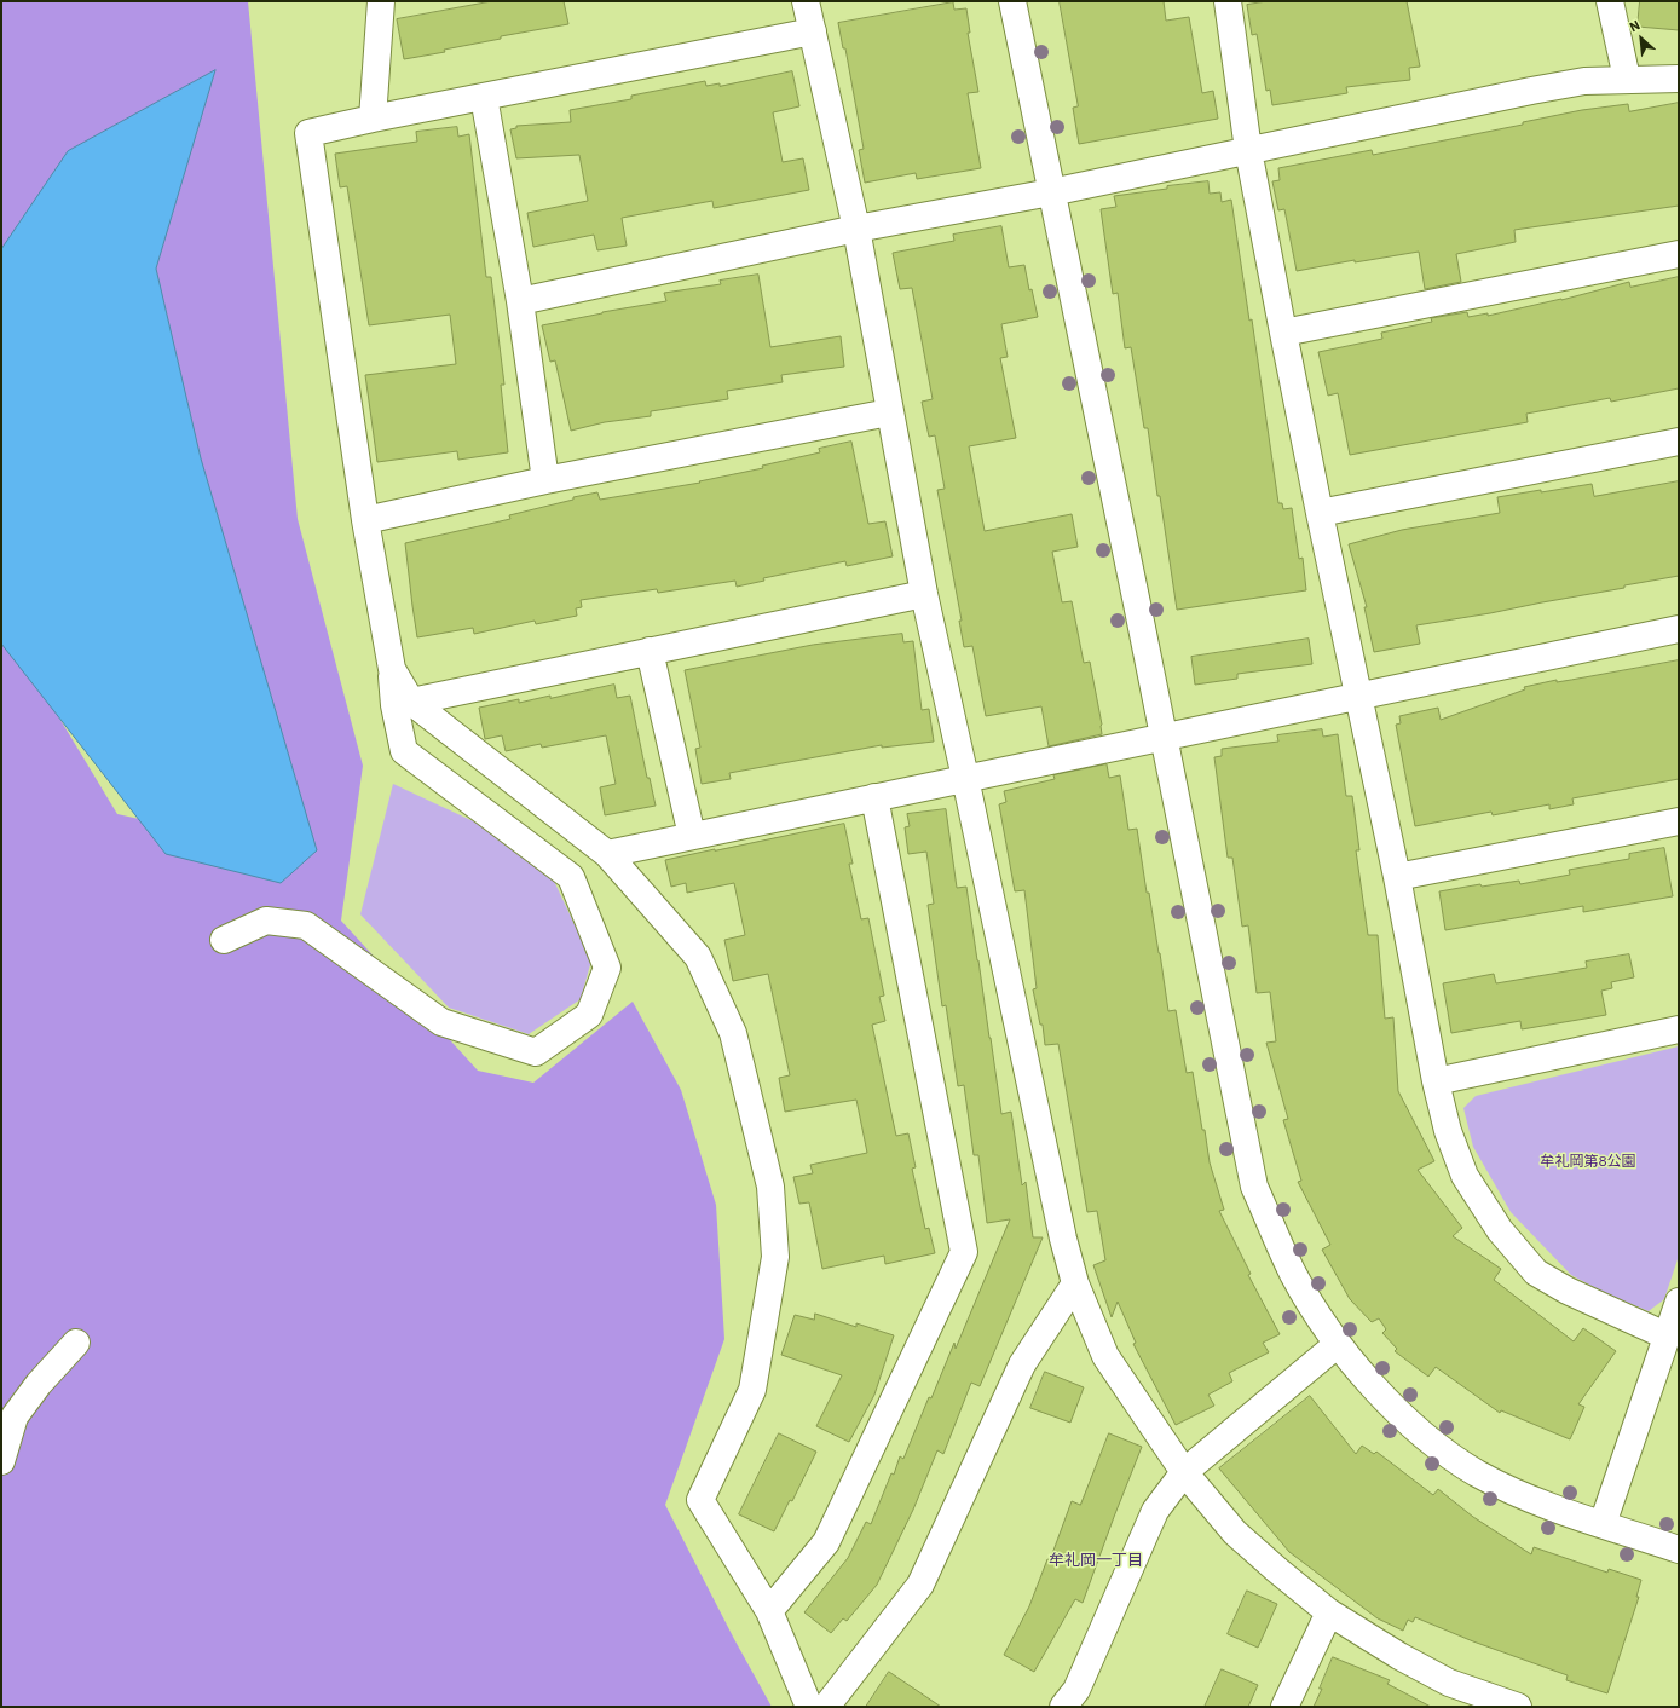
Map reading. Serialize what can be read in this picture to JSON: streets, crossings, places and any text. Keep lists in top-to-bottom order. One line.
{"districts":["牟礼岡一丁目"],"parks":["牟礼岡第8公園"],"north":"top left"}
